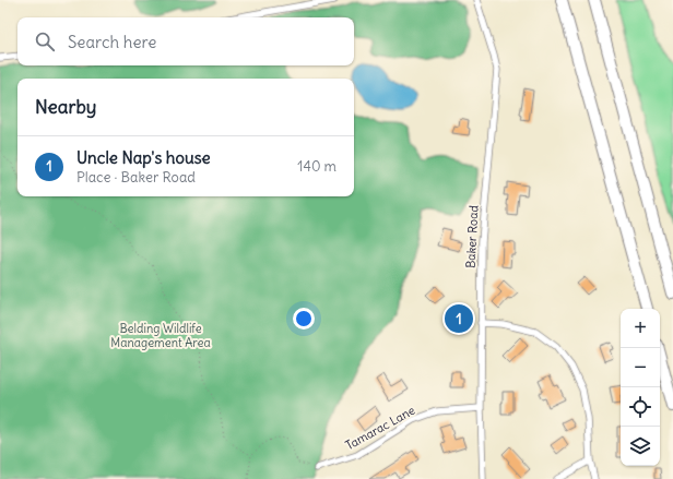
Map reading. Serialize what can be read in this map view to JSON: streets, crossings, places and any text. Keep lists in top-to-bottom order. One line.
{"streets":{"street":["Baker Road","Tamarac Lane"]},"crossings":[["Baker Road","Tamarac Lane"]],"parks":["Belding Wildlife Management Area"],"page":{"search":"Search here","heading":"Nearby","list":[{"mark":"1","name":"Uncle Nap's house","note":"Place · Baker Road","value":"140 m"}],"pins":"1","map_buttons":["+","−"]}}
